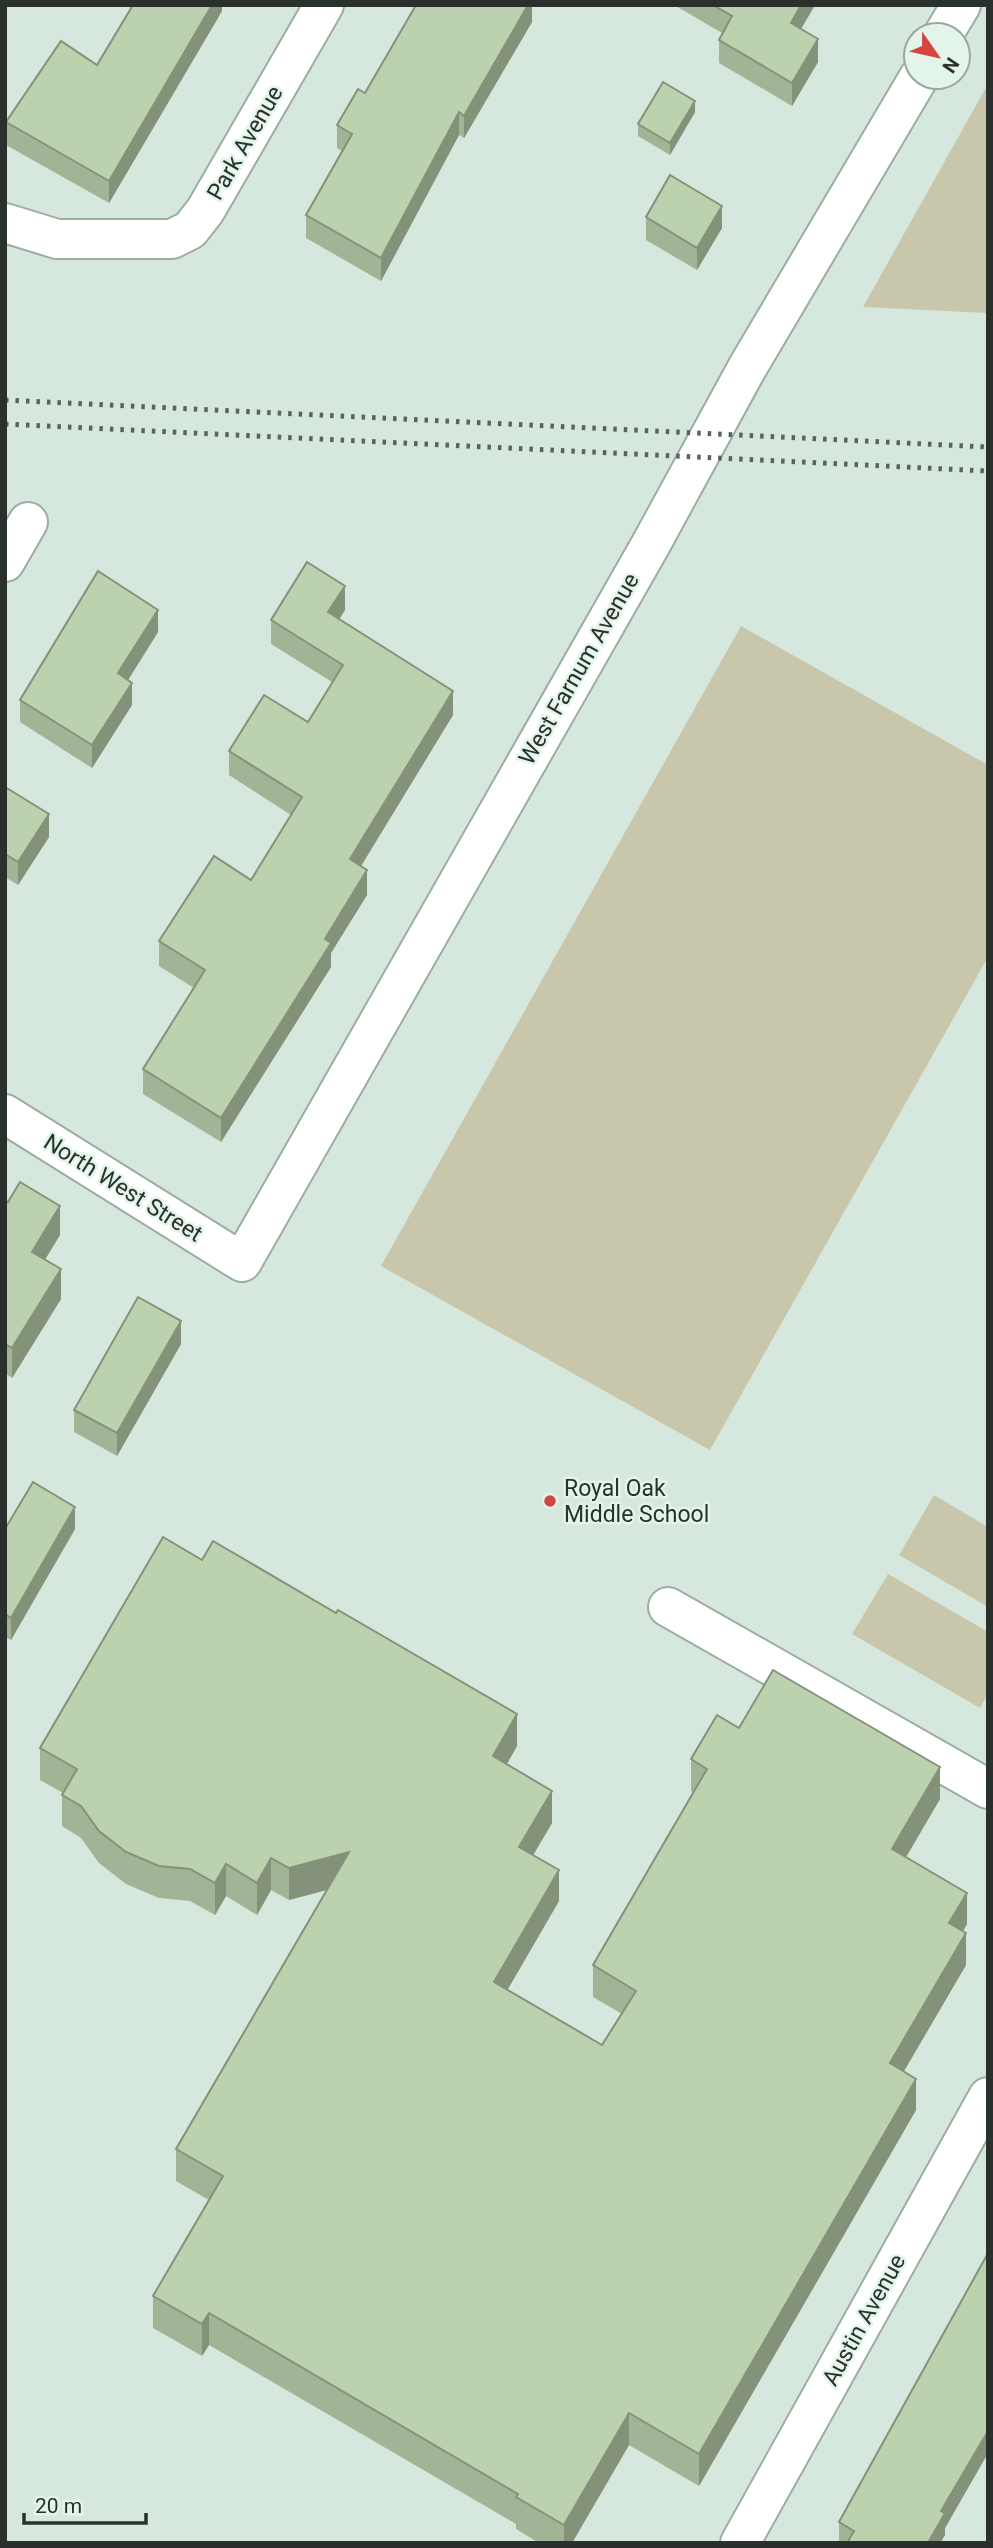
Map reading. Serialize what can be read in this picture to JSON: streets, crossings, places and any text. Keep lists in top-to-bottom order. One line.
{"streets":{"street":["Park Avenue","West Farnum Avenue","North West Street","Austin Avenue"]},"crossings":[["West Farnum Avenue","North West Street"]],"places":["Royal Oak Middle School"],"scale_bar":"20 m","north":"bottom right"}
